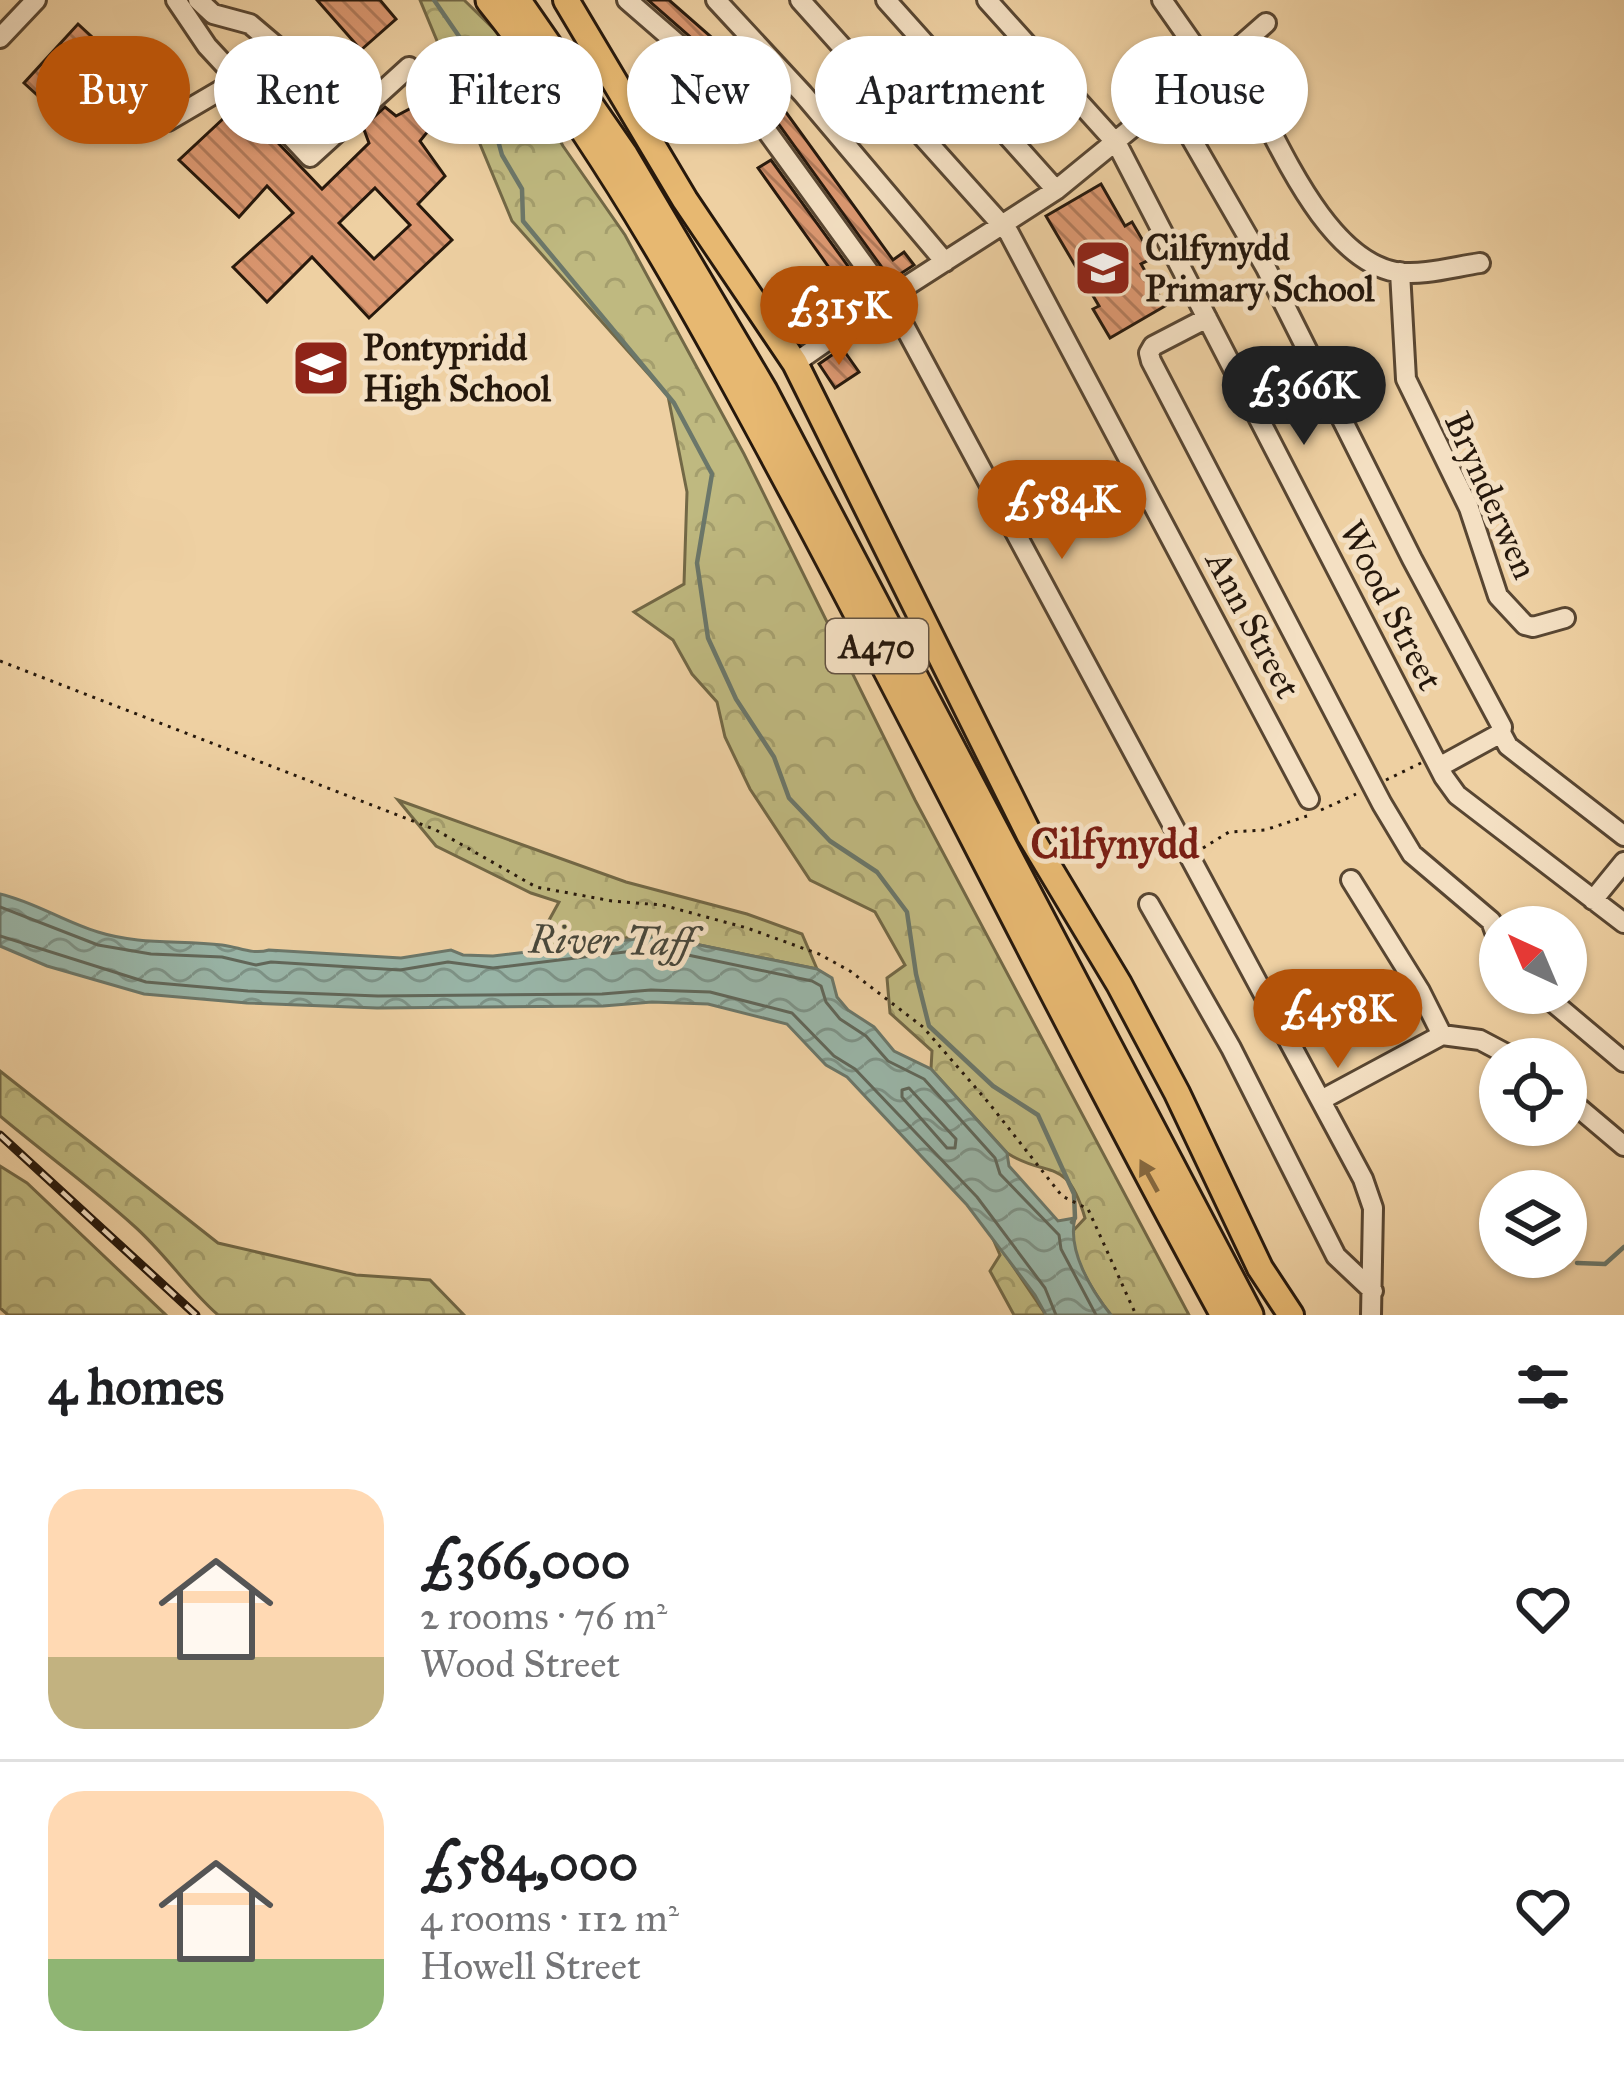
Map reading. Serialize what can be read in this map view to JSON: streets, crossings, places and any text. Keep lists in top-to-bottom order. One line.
{"streets":{"highway":["A470"],"street":["Brynderwen","Wood Street","Ann Street"]},"districts":["Cilfynydd"],"water":["River Taff"],"places":{"school or university":["Cilfynydd Primary School","Pontypridd High School"]},"north":"top left","page":{"chip":["Buy","Rent","Filters","New","Apartment","House"],"price":["£315K","£366K","£584K","£458K"],"heading":"4 homes","list":[{"name":"£366,000","note":"2 rooms · 76 m² · Wood Street"},{"name":"£584,000","note":"4 rooms · 112 m² · Howell Street"}]}}
